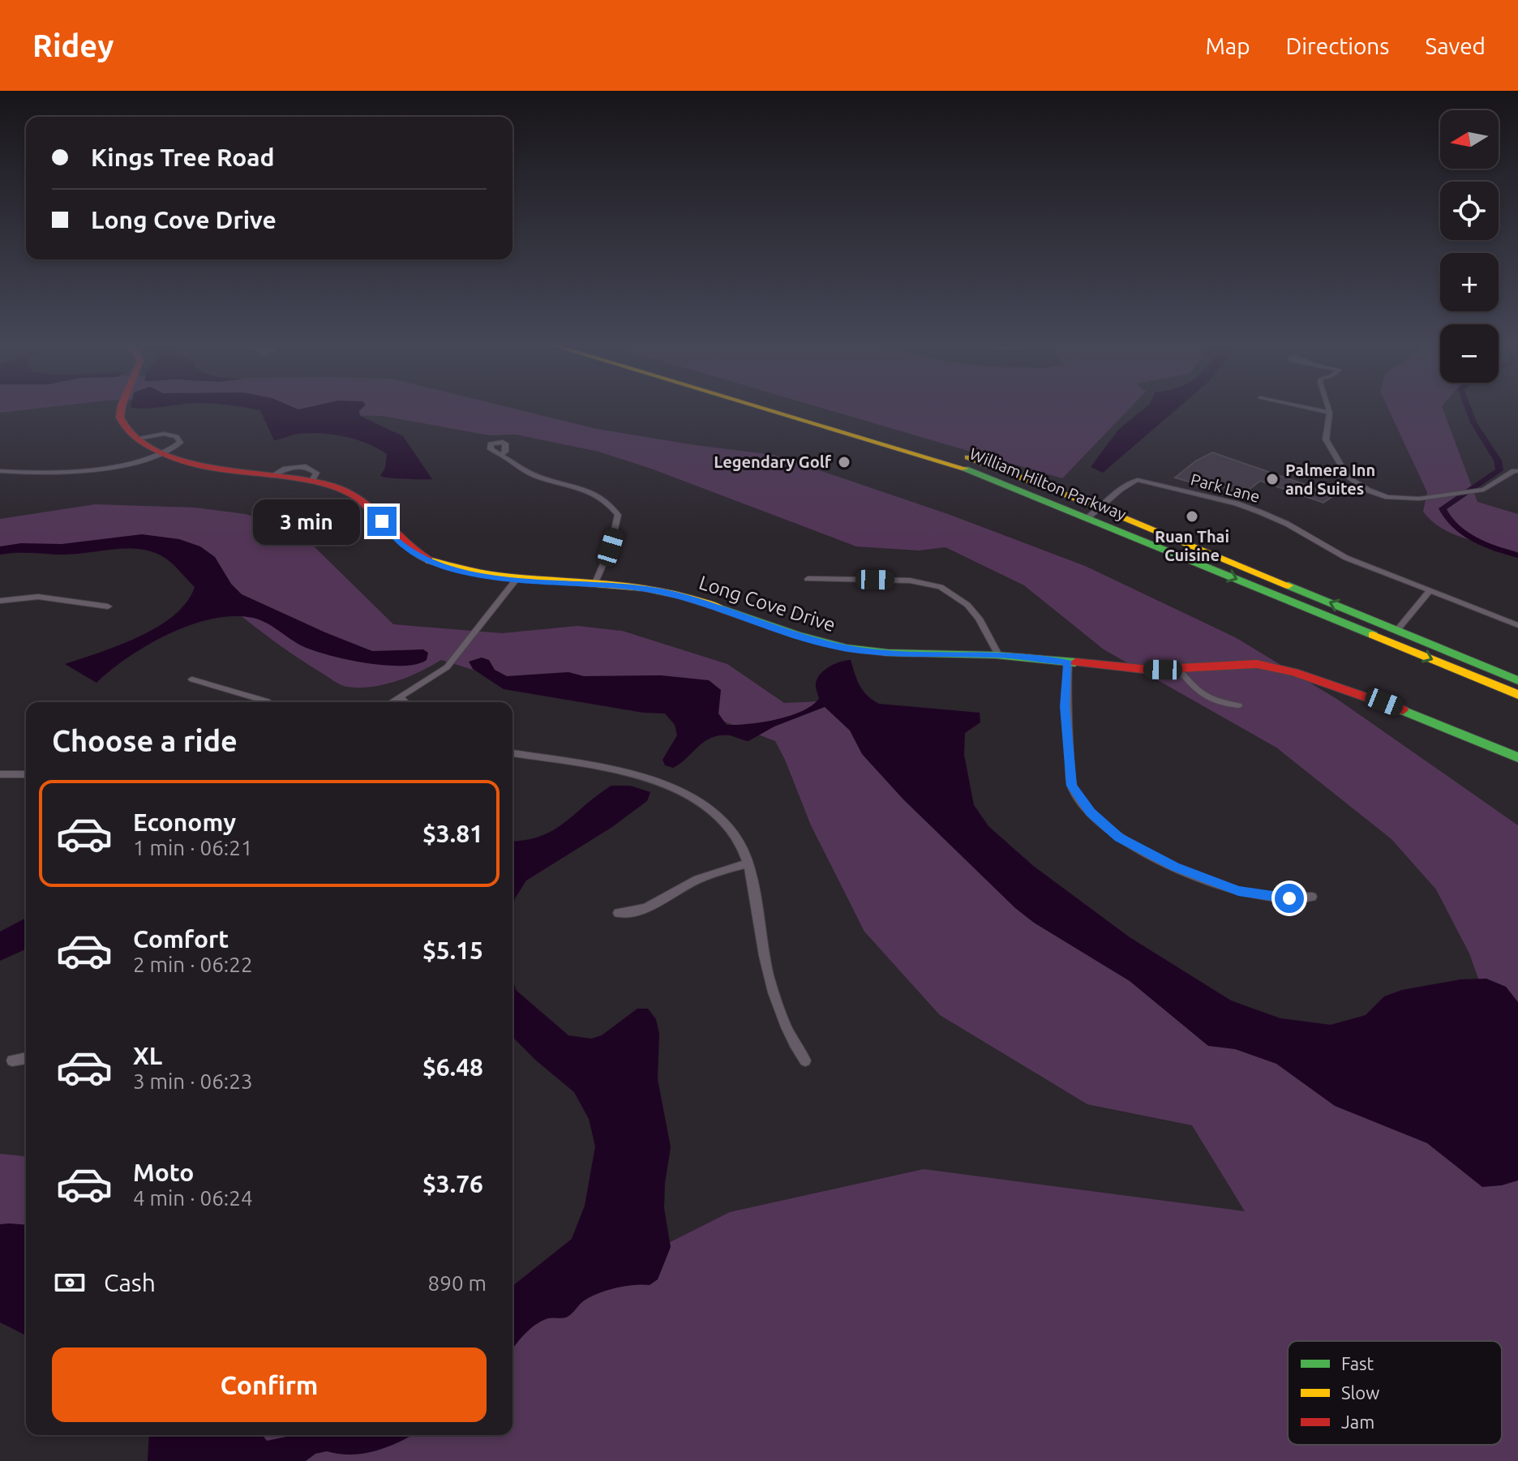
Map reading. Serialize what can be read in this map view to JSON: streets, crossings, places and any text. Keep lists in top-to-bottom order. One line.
{"streets":{"main road":["William Hilton Parkway","Long Cove Drive"],"street":["Park Lane"]},"crossings":[["William Hilton Parkway","Park Lane"]],"places":["Legendary Golf","Palmera Inn and Suites","Ruan Thai Cuisine"],"legend":["Fast","Slow","Jam"],"north":"left","page":{"header":"Ridey","nav":["Map","Directions","Saved"],"map_buttons":["+","−"],"banner":["Kings Tree Road","Long Cove Drive"],"bubble":"3 min","heading":"Choose a ride","list":[{"name":"Economy","note":"1 min · 06:21","value":"$3.81"},{"name":"Comfort","note":"2 min · 06:22","value":"$5.15"},{"name":"XL","note":"3 min · 06:23","value":"$6.48"},{"name":"Moto","note":"4 min · 06:24","value":"$3.76"}],"pay":["Cash","890 m"],"buttons":"Confirm"}}
